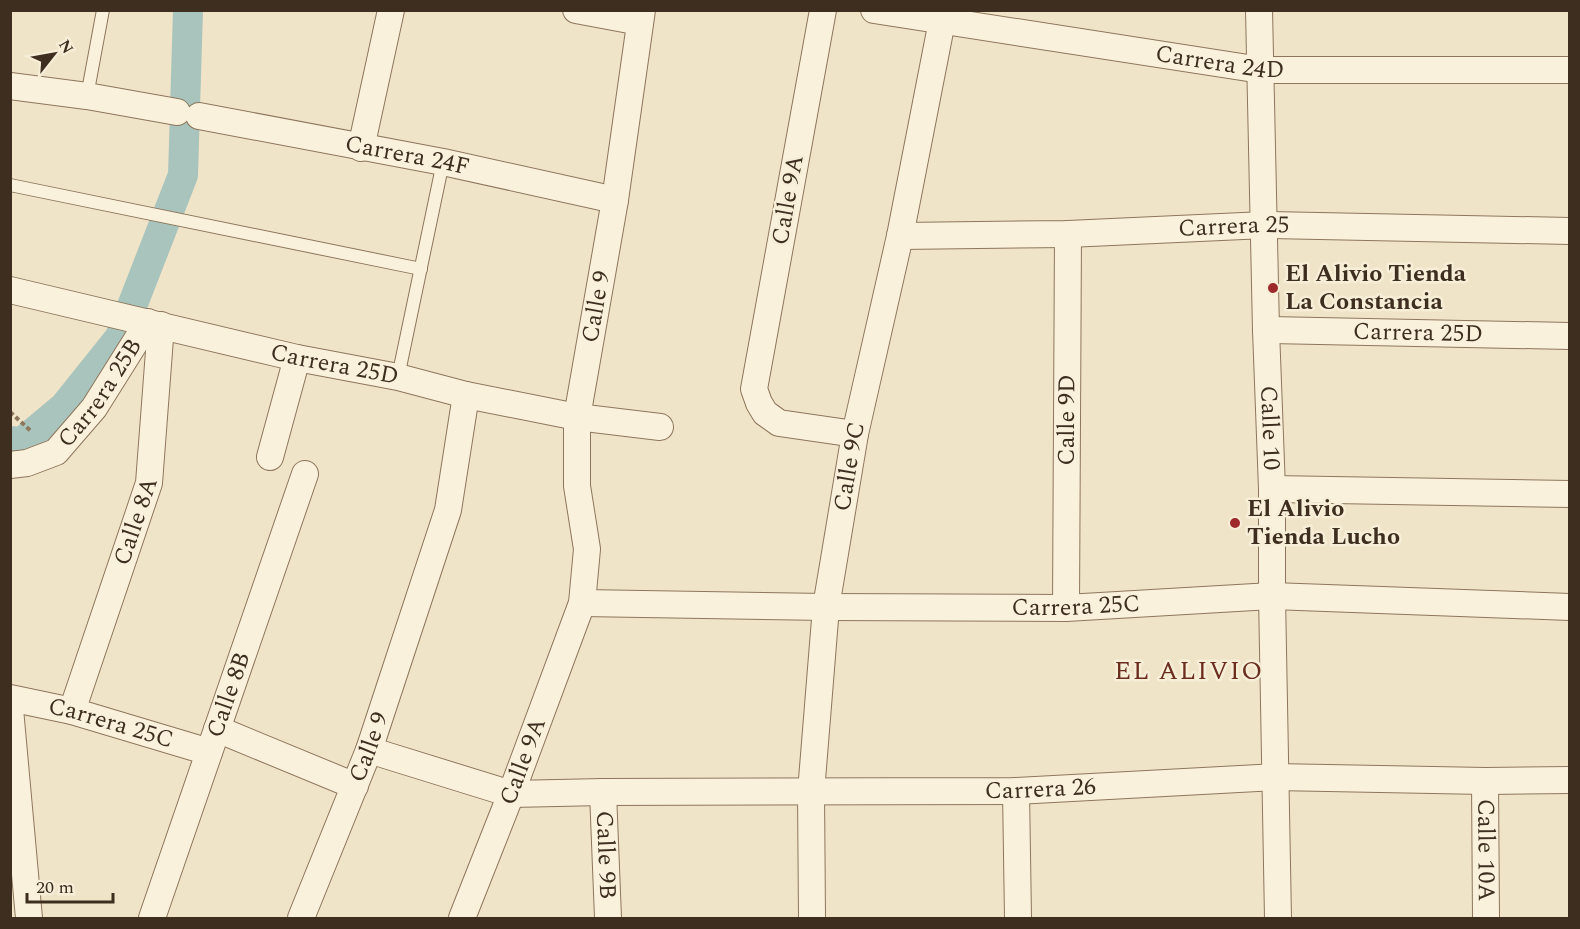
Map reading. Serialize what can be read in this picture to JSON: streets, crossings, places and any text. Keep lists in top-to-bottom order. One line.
{"streets":{"street":["Carrera 24D","Carrera 24F","Calle 9A","Carrera 25","Calle 9","Carrera 25D","Carrera 25B","Calle 9D","Calle 10","Calle 9C","Calle 8A","Carrera 25C","Calle 8B","Carrera 26","Calle 10A","Calle 9B"]},"crossings":[["Carrera 24D","Calle 10"],["Carrera 24D","Calle 9C"],["Carrera 24F","Calle 9"],["Calle 9A","Calle 9"],["Calle 9A","Calle 9C"],["Calle 9A","Carrera 25C"],["Calle 9A","Carrera 26"],["Carrera 25","Calle 9D"],["Carrera 25","Calle 10"],["Carrera 25","Calle 9C"],["Calle 9","Carrera 25D"],["Calle 9","Carrera 25C"],["Carrera 25D","Carrera 25B"],["Carrera 25D","Calle 10"],["Carrera 25D","Calle 8A"],["Carrera 25B","Calle 8A"],["Calle 9D","Carrera 25C"],["Calle 10","Carrera 25C"],["Calle 10","Carrera 26"],["Calle 9C","Carrera 25C"],["Calle 9C","Carrera 26"],["Calle 8A","Carrera 25C"],["Carrera 25C","Calle 8B"],["Carrera 26","Calle 10A"],["Carrera 26","Calle 9B"]],"districts":["EL ALIVIO"],"places":["El Alivio Tienda La Constancia","El Alivio Tienda Lucho"],"scale_bar":"20 m","north":"top right"}
